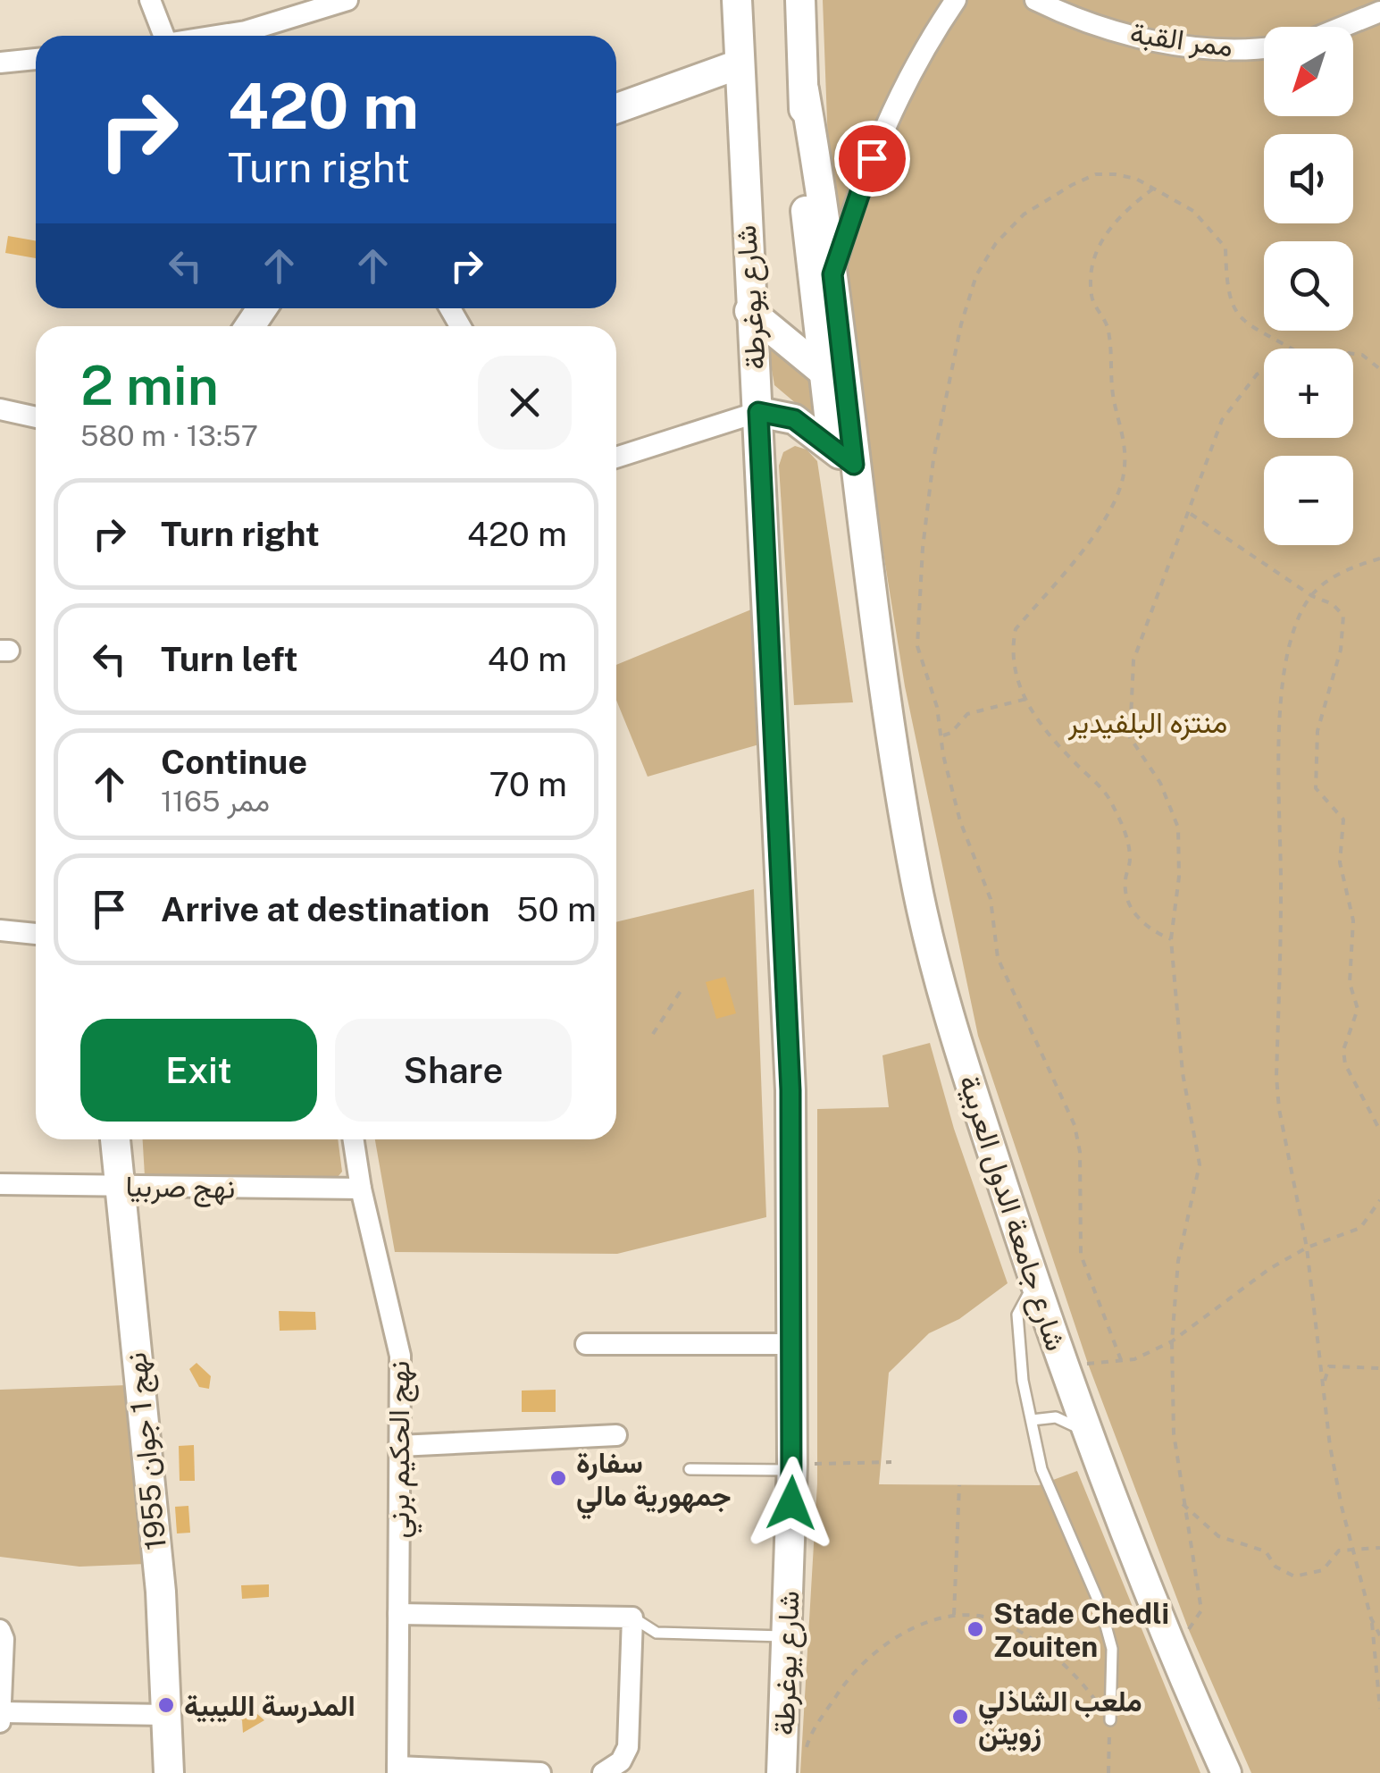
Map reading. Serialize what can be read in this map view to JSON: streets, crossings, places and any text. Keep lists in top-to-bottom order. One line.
{"streets":{"street":["ممر القبة","شارع يوغرطة","نهج صربيا","شارع جامعة الدول العربية","نهج الحكيم برني","نهج 1 جوان 1955"]},"crossings":[["نهج صربيا","نهج الحكيم برني"],["نهج صربيا","نهج 1 جوان 1955"]],"parks":["منتزه البلفيدير"],"places":["سفارة جمهورية مالي","Stade Chedli Zouiten","المدرسة الليبية","ملعب الشاذلي زويتن"],"north":"bottom left","page":{"map_buttons":["+","−"],"turn":["420 m","Turn right"],"heading":["2 min","580 m · 13:57"],"list":[{"name":"Turn right","value":"420 m"},{"name":"Turn left","value":"40 m"},{"name":"Continue","note":"ممر 1165","value":"70 m"},{"name":"Arrive at destination","value":"50 m"}],"buttons":["Exit","Share"]}}
